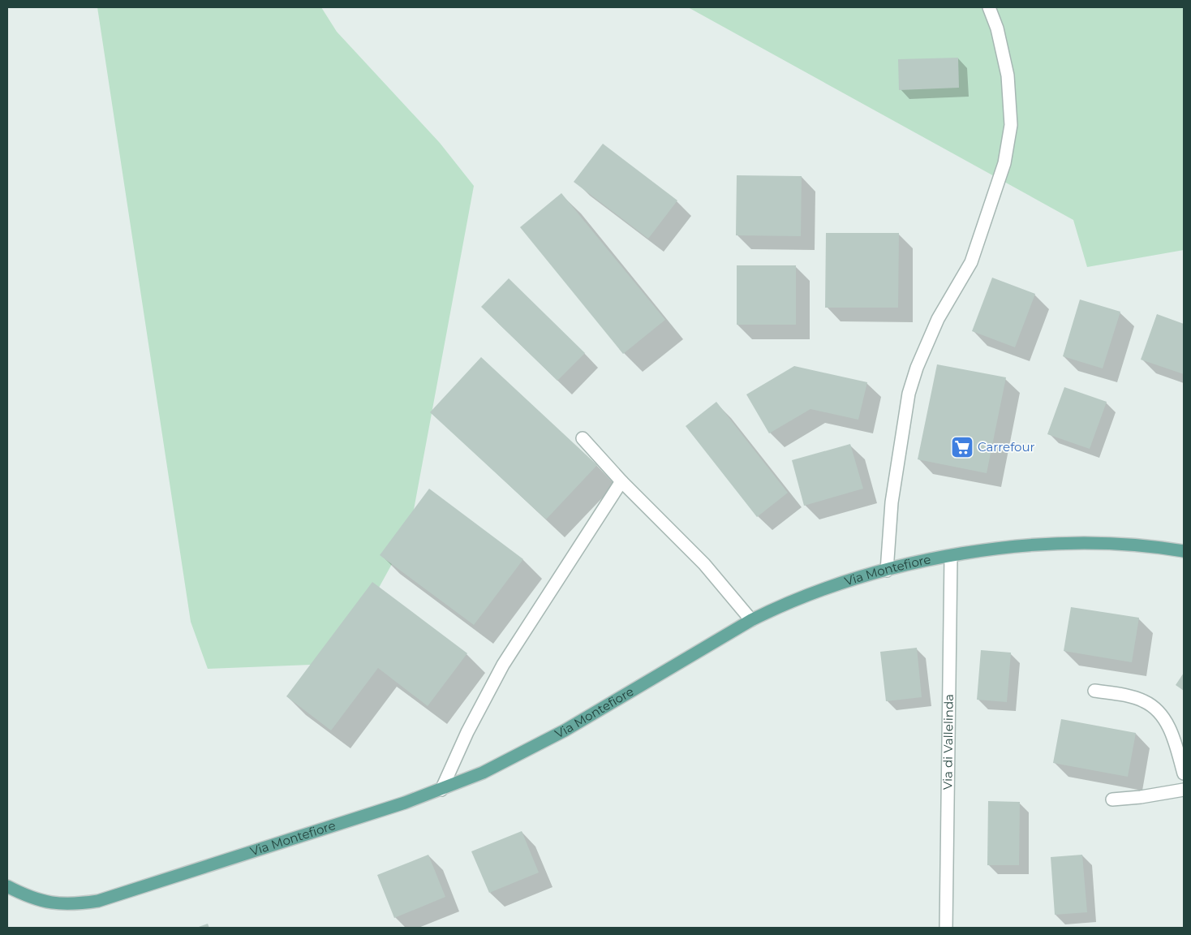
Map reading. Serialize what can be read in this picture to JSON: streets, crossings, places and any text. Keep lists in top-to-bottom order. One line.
{"streets":{"main road":["Via Montefiore"],"street":["Via di Vallelinda"]},"crossings":[["Via Montefiore","Via di Vallelinda"]],"places":{"supermarket":["Carrefour"]}}
